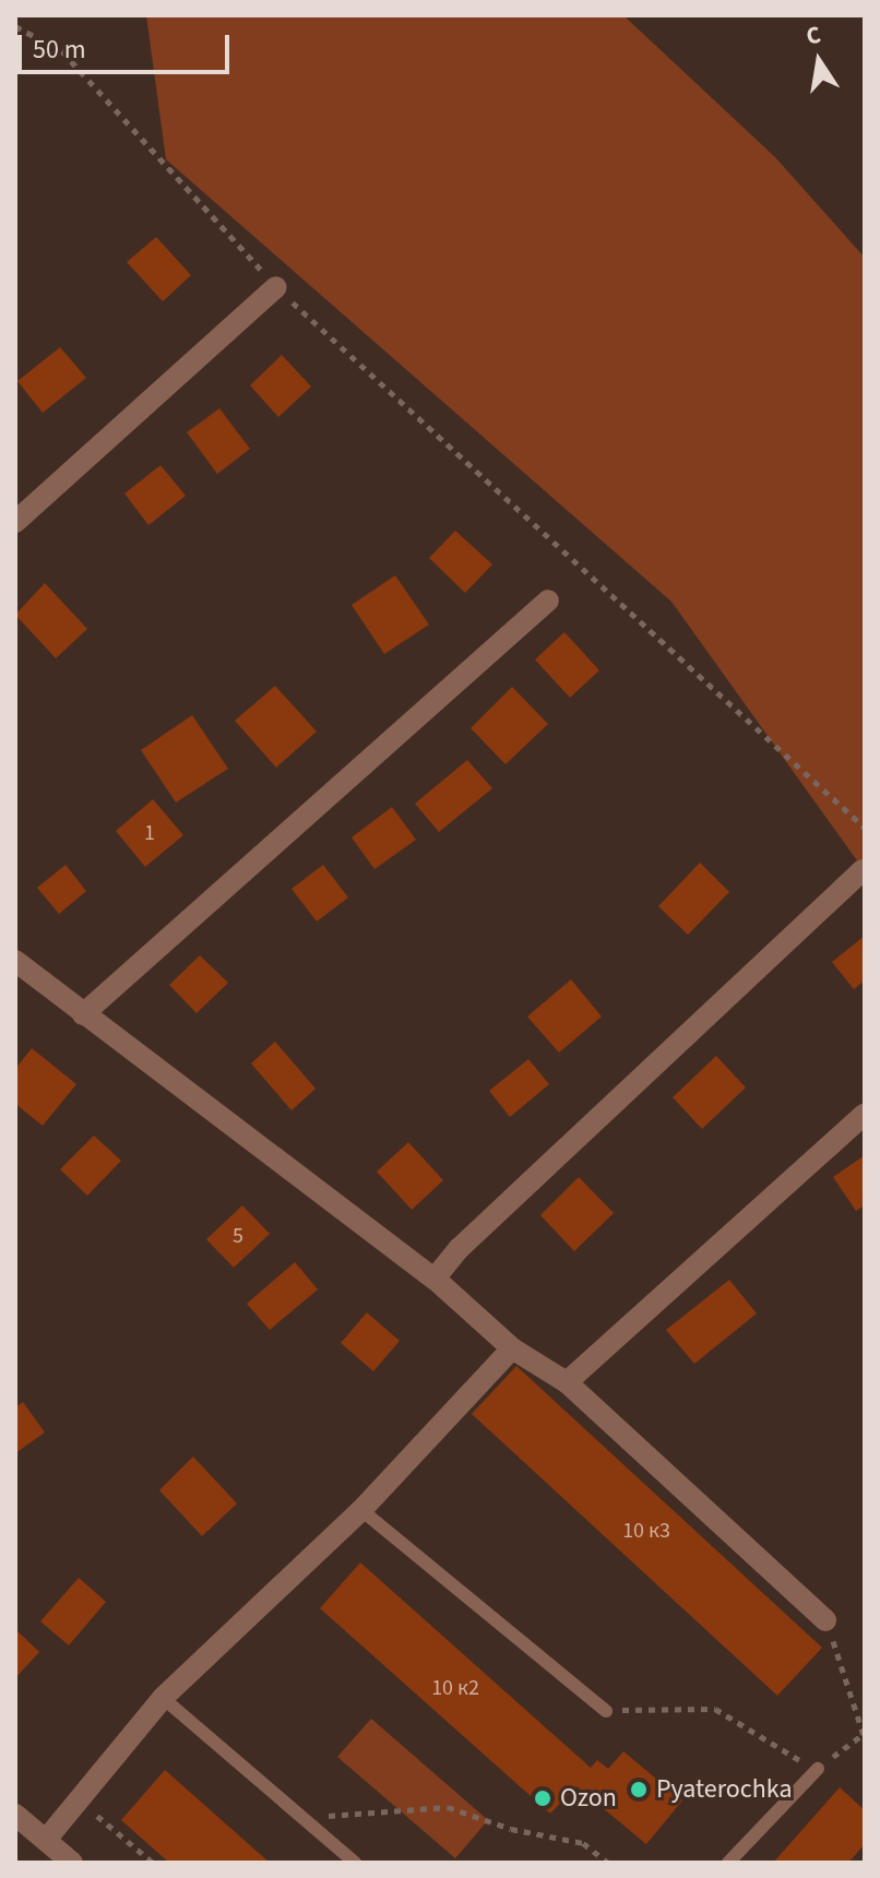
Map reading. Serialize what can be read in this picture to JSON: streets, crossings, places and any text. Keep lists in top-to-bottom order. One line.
{"places":["Pyaterochka","Ozon"],"house_numbers":["1","5","10 к3","10 к2"],"scale_bar":"50 m","north":"top"}
